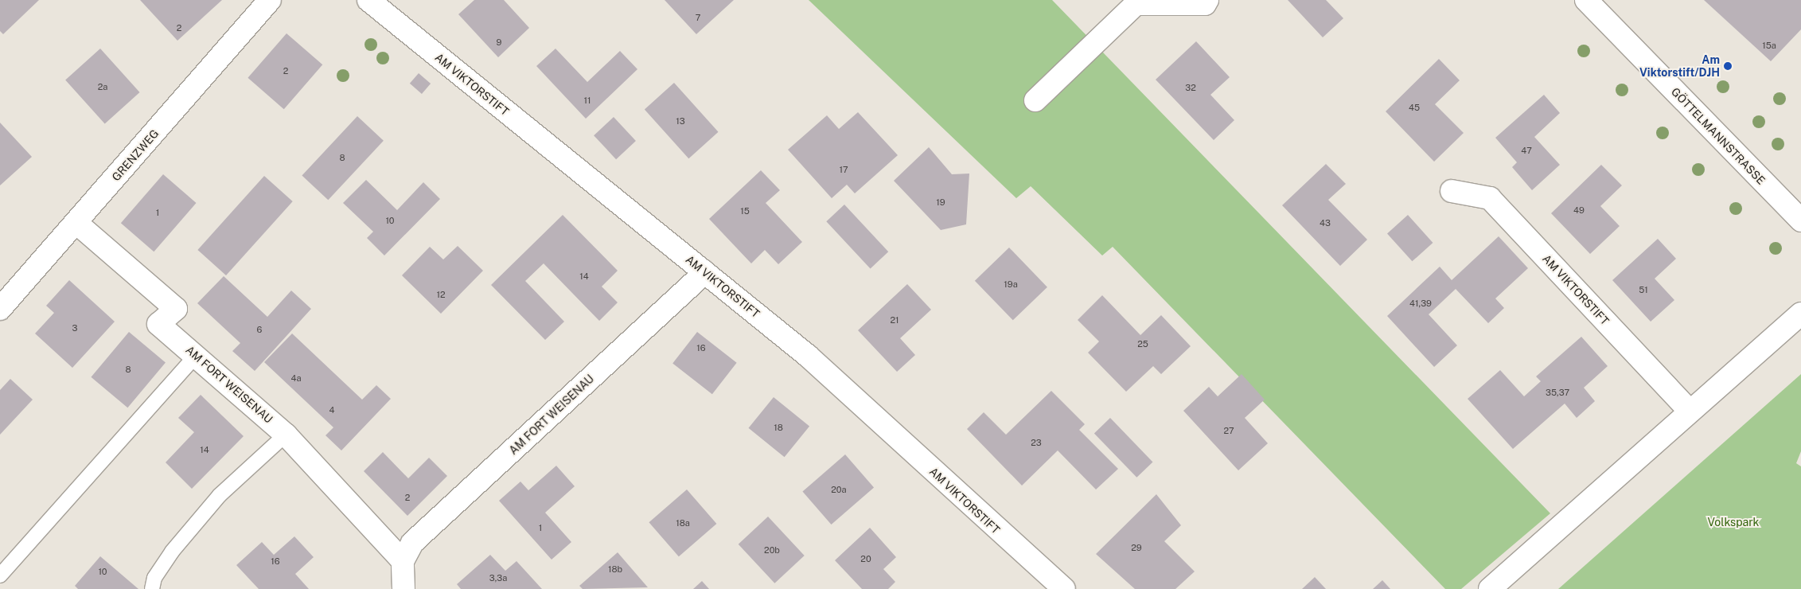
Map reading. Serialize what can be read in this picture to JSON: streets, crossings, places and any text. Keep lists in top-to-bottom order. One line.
{"streets":{"street":["AM VIKTORSTIFT","GÖTTELMANNSTRASSE","GRENZWEG","AM FORT WEISENAU"]},"crossings":[["AM VIKTORSTIFT","AM FORT WEISENAU"],["GRENZWEG","AM FORT WEISENAU"]],"parks":["Volkspark"],"places":["Am Viktorstift/DJH"],"house_numbers":["7","2","9","15a","2","2a","32","11","45","13","47","8","17","19","49","15","1","10","43","14","19a","51","12","41,39","21","3","6","25","16","8","4a","35,37","4","18","27","23","14","20a","2","18a","1","29","20b","20","16","18b","10","3,3a"]}
